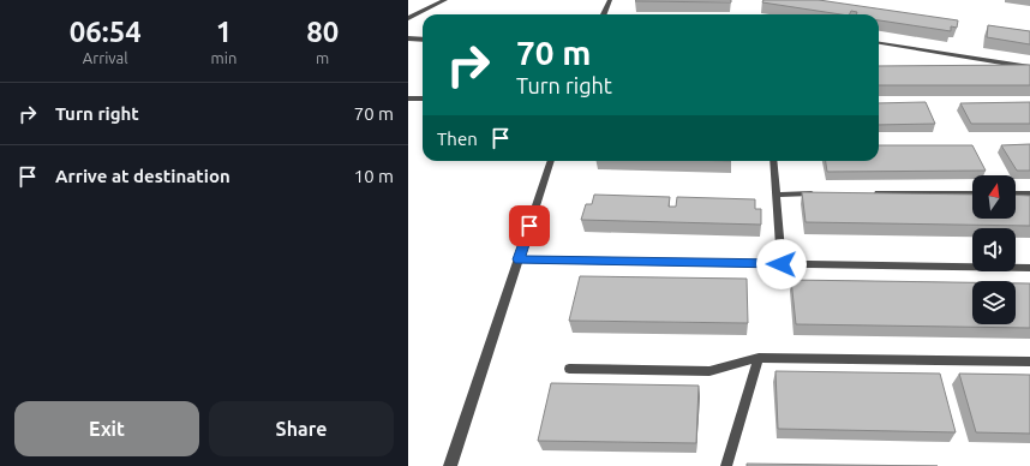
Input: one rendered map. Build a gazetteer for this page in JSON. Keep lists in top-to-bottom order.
{
  "north": "top",
  "page": {
    "eta": [
      "06:54",
      "Arrival",
      "1",
      "min",
      "80",
      "m"
    ],
    "turn": ["70 m", "Turn right"],
    "list": [
      {
        "name": "Turn right",
        "value": "70 m"
      },
      {
        "name": "Arrive at destination",
        "value": "10 m"
      }
    ],
    "then": "Then",
    "buttons": ["Exit", "Share"]
  }
}
